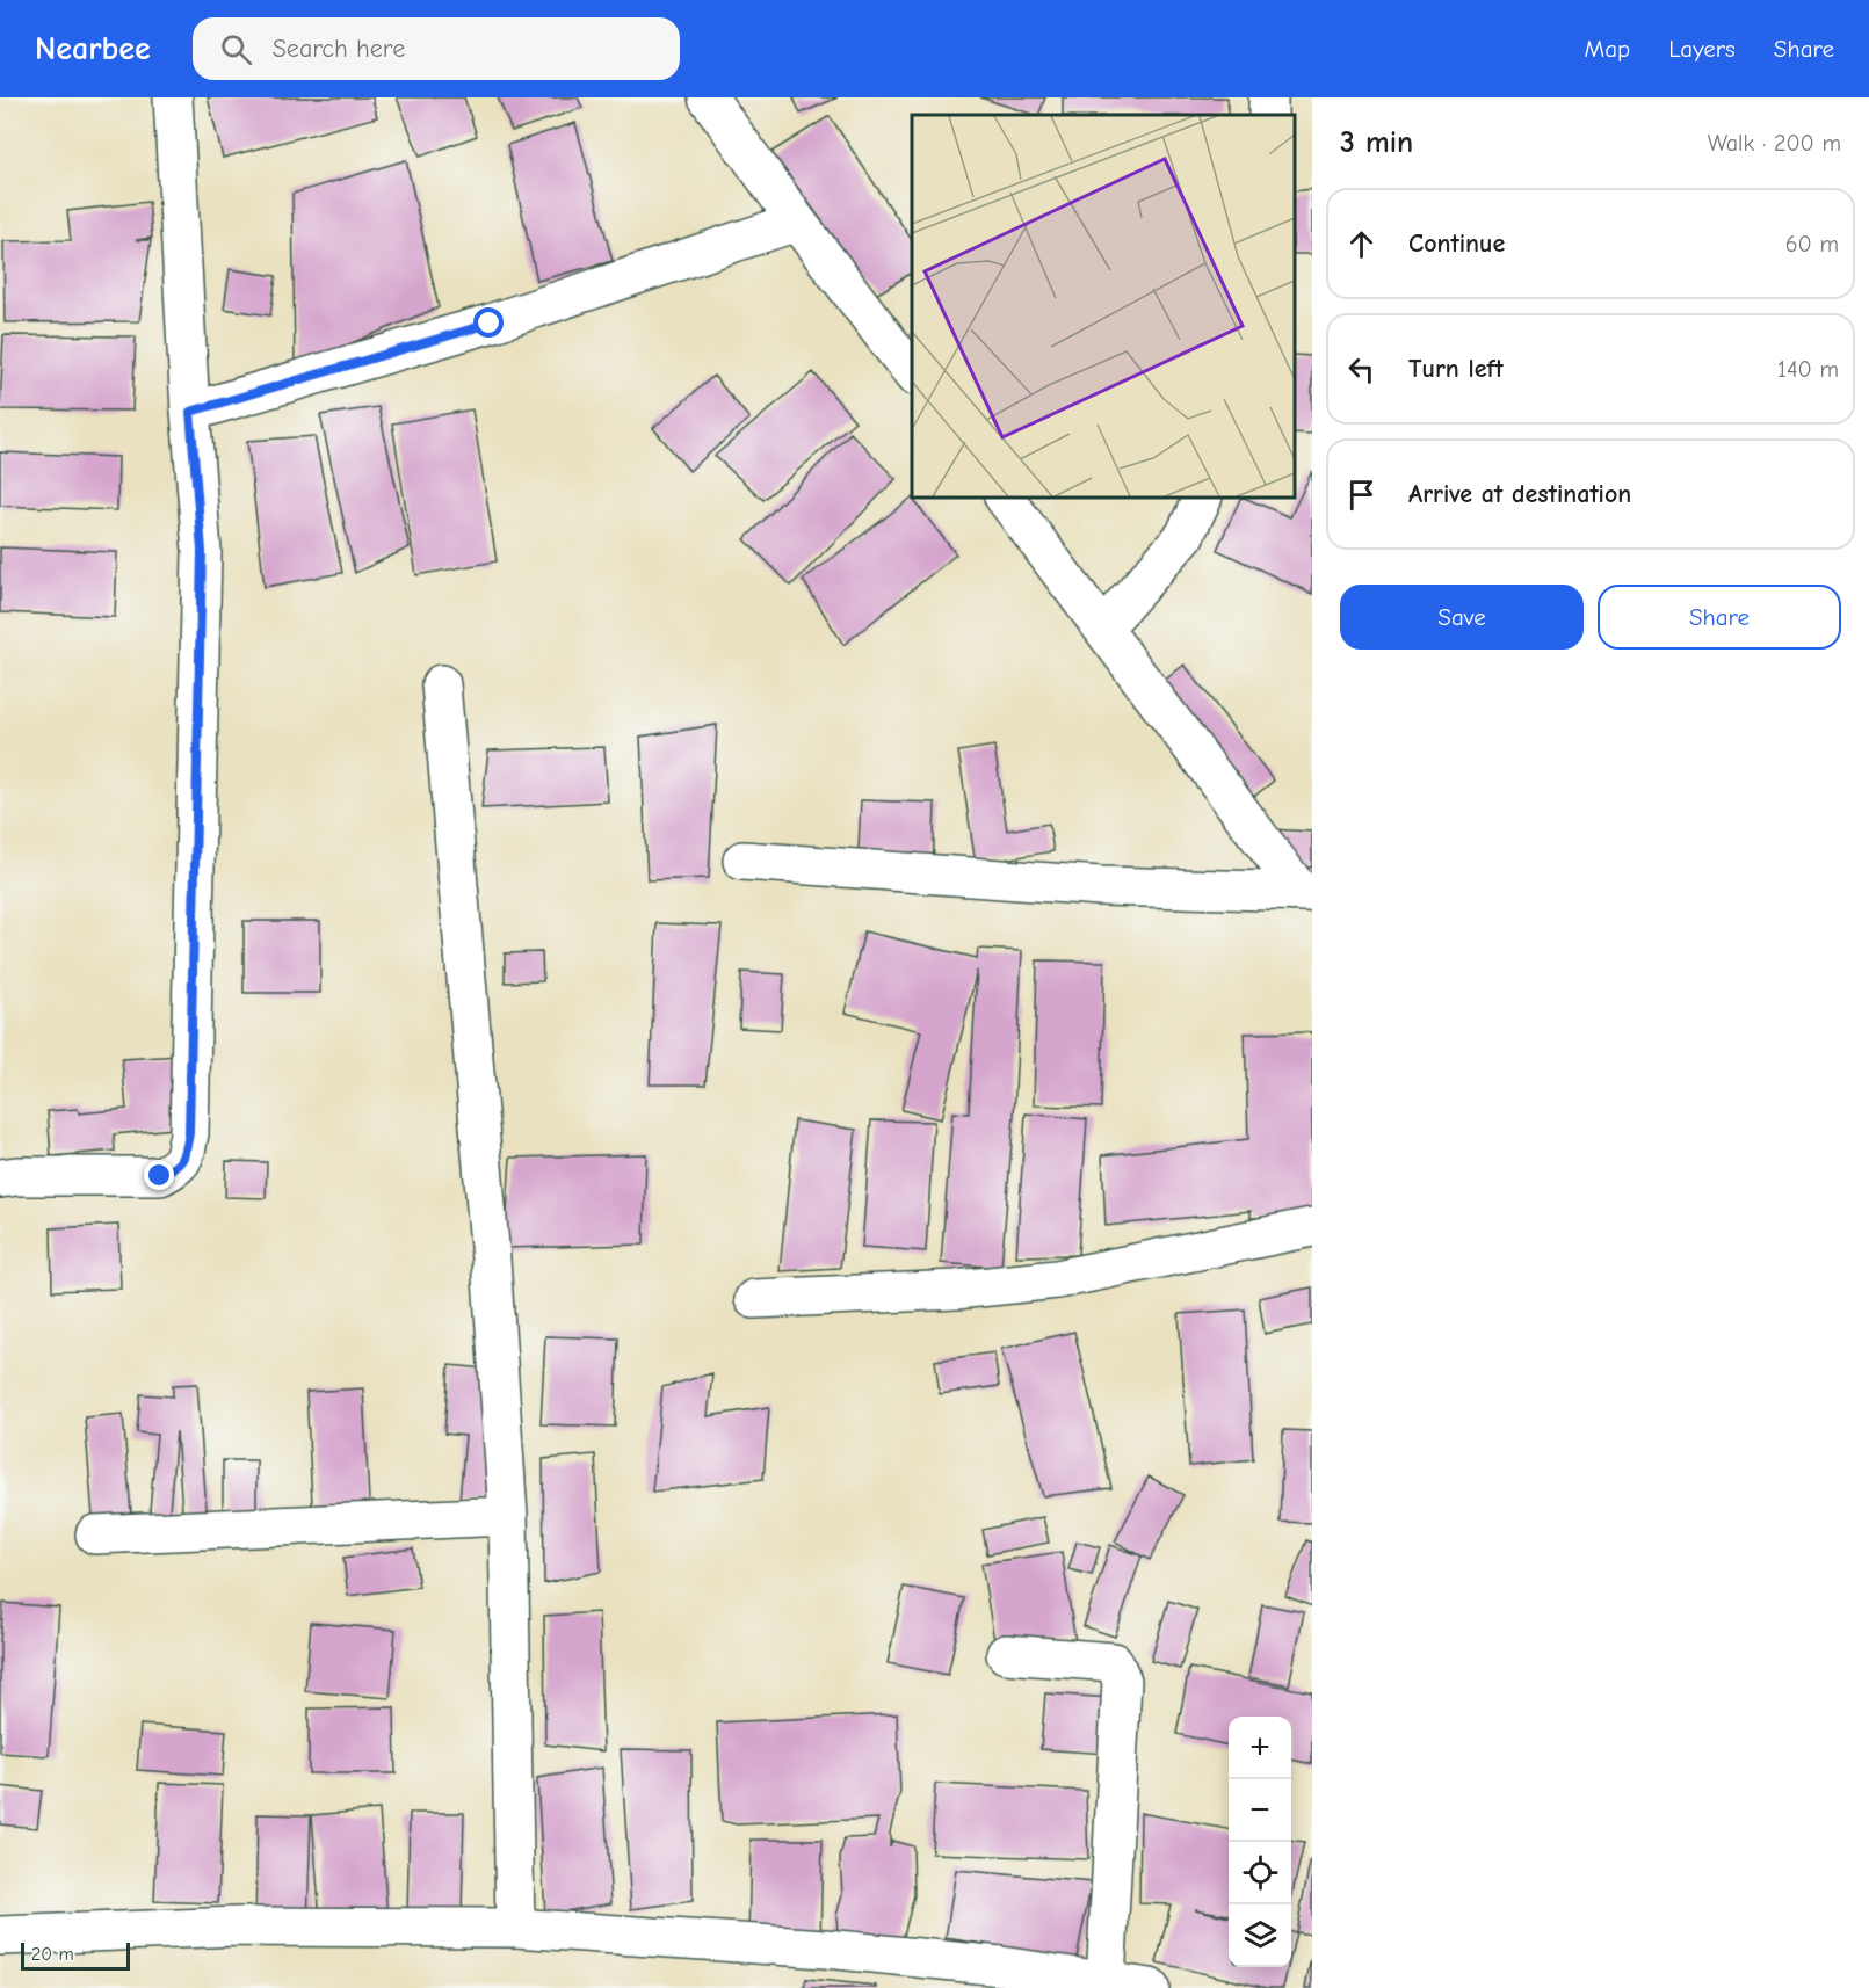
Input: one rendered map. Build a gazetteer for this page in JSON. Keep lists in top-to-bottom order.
{
  "scale_bar": "20 m",
  "page": {
    "header": "Nearbee",
    "search": "Search here",
    "nav": ["Map", "Layers", "Share"],
    "heading": ["3 min", "Walk · 200 m"],
    "list": [
      ["Continue", "60 m"],
      ["Turn left", "140 m"],
      "Arrive at destination"
    ],
    "buttons": ["Save", "Share"],
    "map_buttons": ["+", "−"],
    "scale": "20 m"
  }
}
